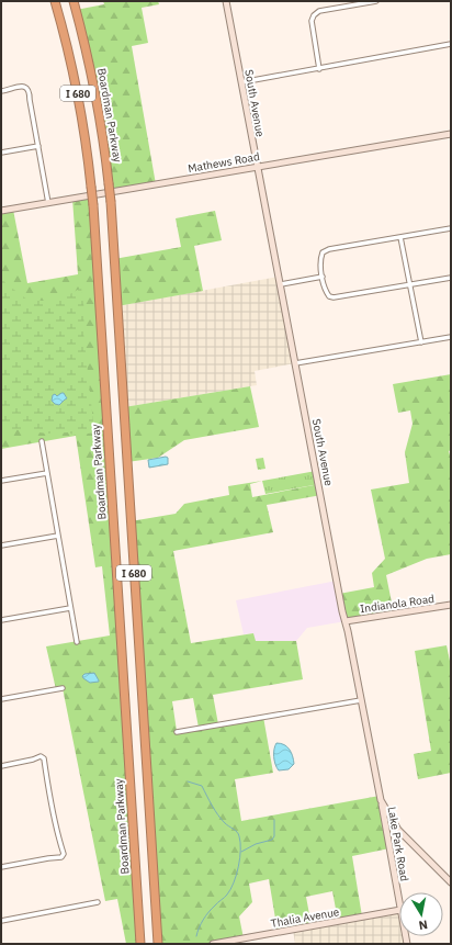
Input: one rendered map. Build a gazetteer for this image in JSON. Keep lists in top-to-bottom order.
{
  "streets": {
    "highway": ["I 680", "Boardman Parkway"],
    "main road": [
      "South Avenue",
      "Mathews Road",
      "Indianola Road",
      "Lake Park Road",
      "Thalia Avenue"
    ]
  },
  "crossings": [
    ["South Avenue", "Mathews Road"],
    ["South Avenue", "Indianola Road"],
    ["South Avenue", "Lake Park Road"]
  ],
  "north": "bottom"
}
